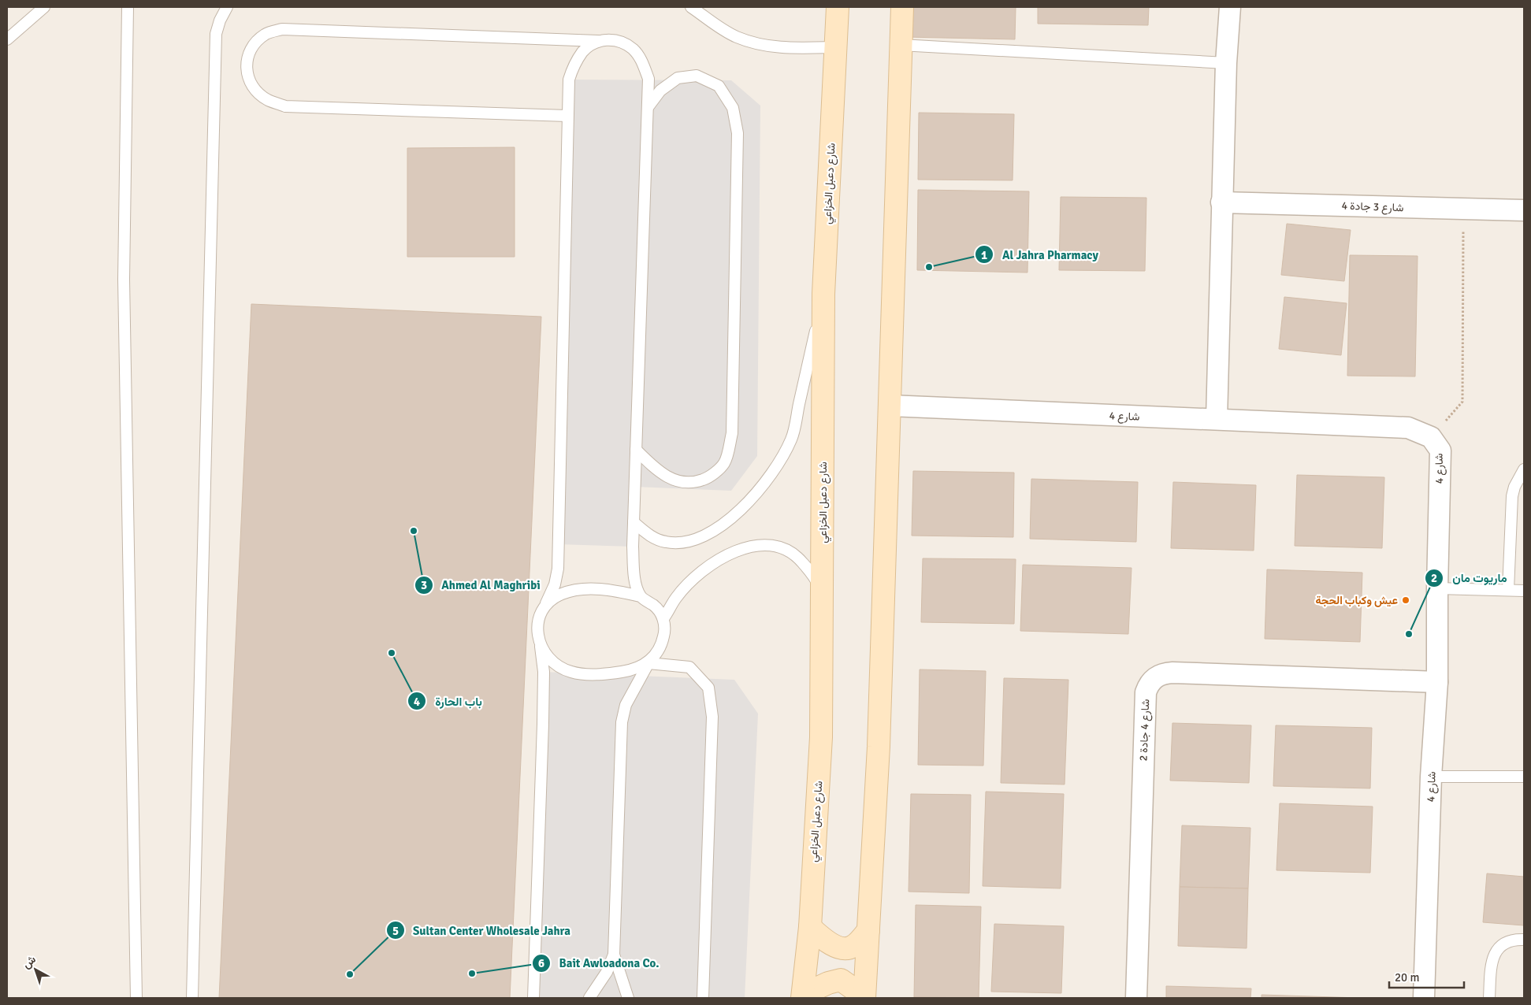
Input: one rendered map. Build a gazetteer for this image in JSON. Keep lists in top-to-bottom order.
{
  "streets": {
    "main road": ["شارع دعبل الخزاعي"],
    "street": ["شارع 3 جادة 4", "شارع 4", "شارع 4 جادة 2"]
  },
  "crossings": [
    ["شارع 4", "شارع 4 جادة 2"]
  ],
  "places": [
    "Al Jahra Pharmacy",
    "Ahmed Al Maghribi",
    "عيش وكباب الحجة",
    "ماريوت مان",
    "باب الحارة",
    "Bait Awloadona Co.",
    "Sultan Center Wholesale Jahra"
  ],
  "scale_bar": "20 m",
  "north": "top left"
}
